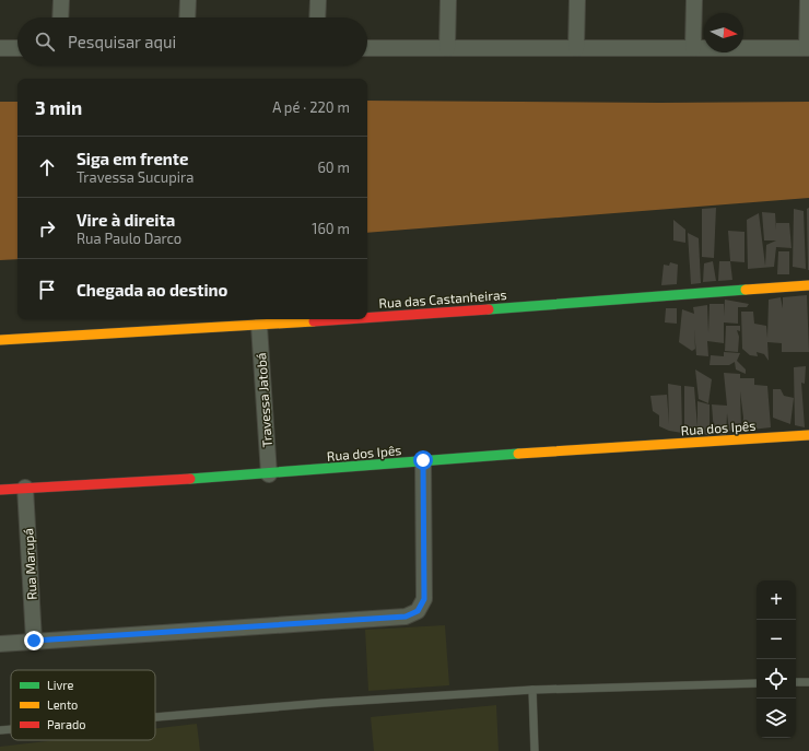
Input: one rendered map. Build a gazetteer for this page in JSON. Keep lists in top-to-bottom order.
{
  "streets": {
    "street": [
      "Rua das Castanheiras",
      "Travessa Jatobá",
      "Rua dos Ipês",
      "Rua Marupá"
    ]
  },
  "crossings": [
    ["Rua das Castanheiras", "Travessa Jatobá"],
    ["Travessa Jatobá", "Rua dos Ipês"],
    ["Rua dos Ipês", "Rua Marupá"]
  ],
  "legend": ["Livre", "Lento", "Parado"],
  "north": "right",
  "page": {
    "search": "Pesquisar aqui",
    "heading": ["3 min", "A pé · 220 m"],
    "list": [
      ["Siga em frente", "Travessa Sucupira", "60 m"],
      ["Vire à direita", "Rua Paulo Darco", "160 m"],
      "Chegada ao destino"
    ],
    "map_buttons": ["+", "−"]
  }
}
